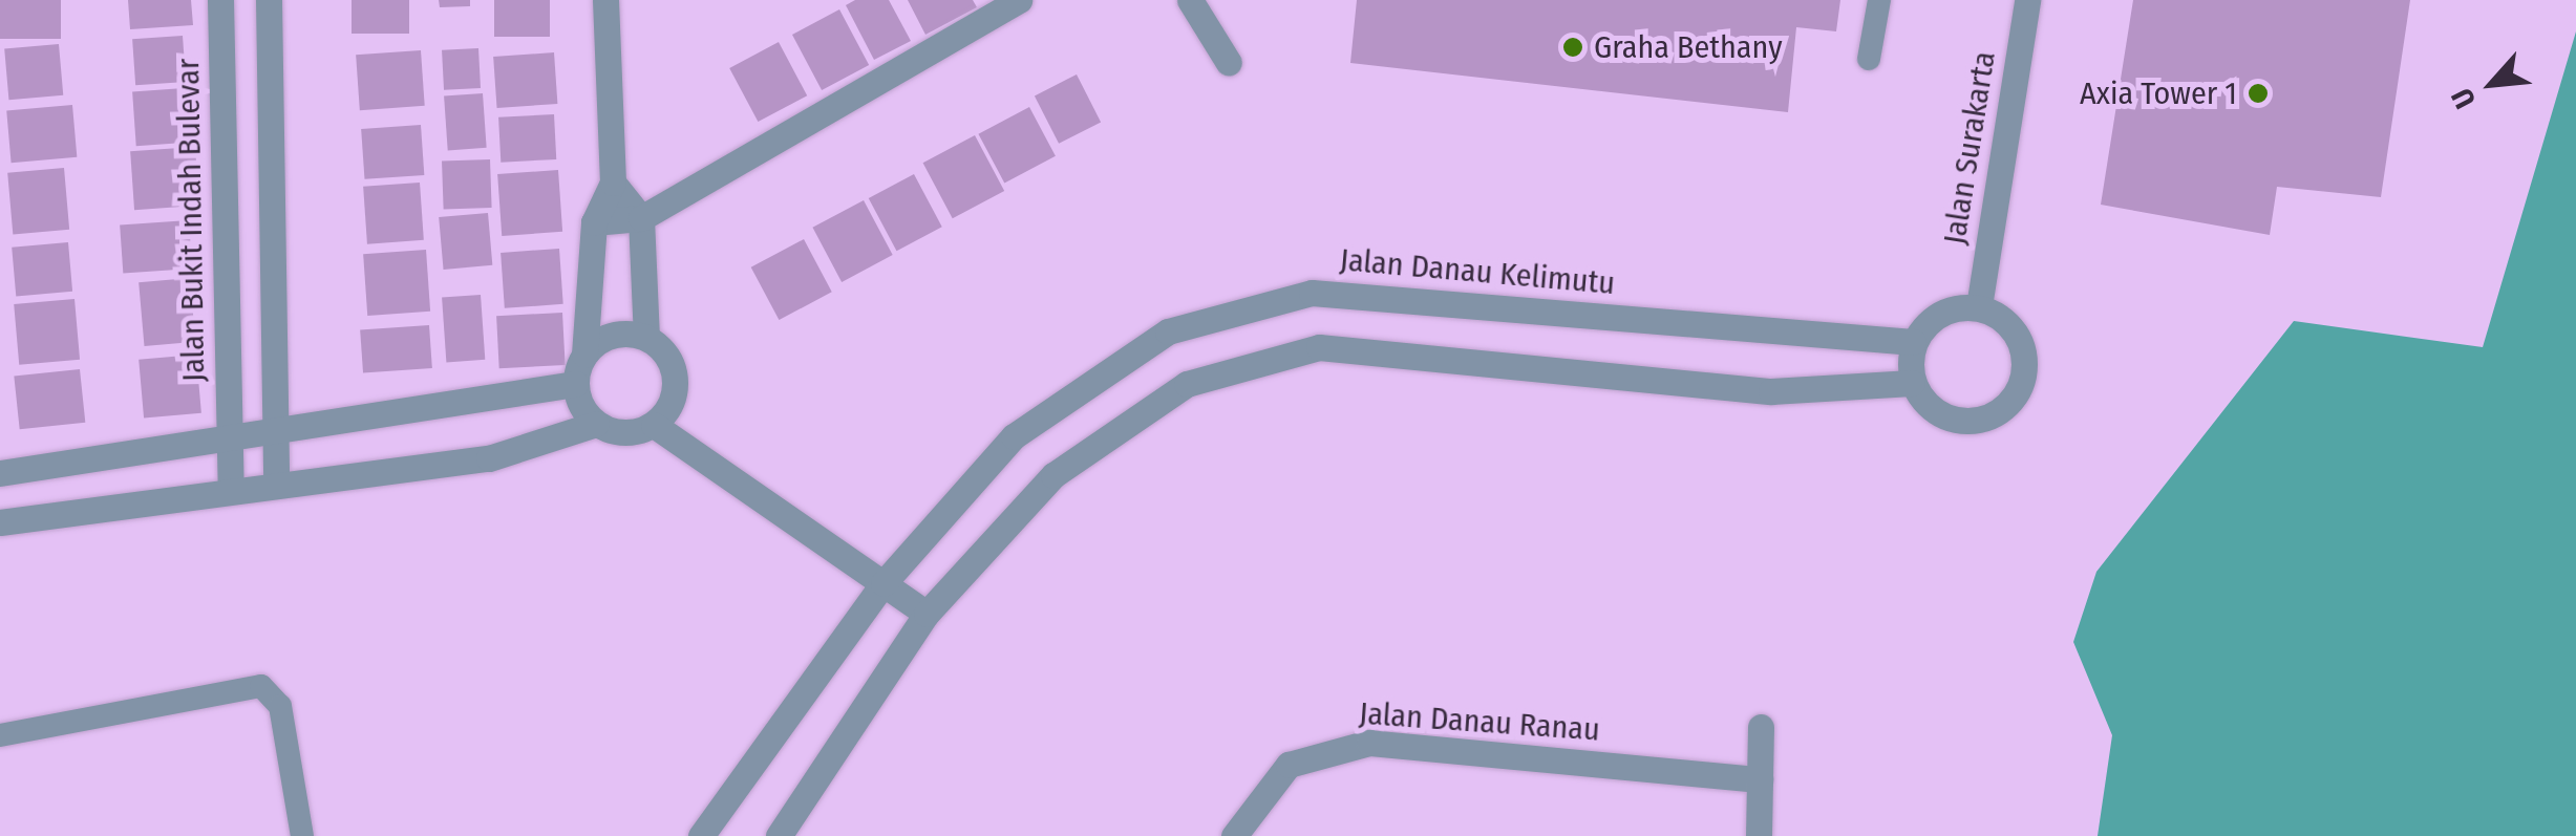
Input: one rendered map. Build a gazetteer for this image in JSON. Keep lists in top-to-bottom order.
{
  "streets": {
    "street": [
      "Jalan Surakarta",
      "Jalan Bukit Indah Bulevar",
      "Jalan Danau Kelimutu",
      "Jalan Danau Ranau"
    ]
  },
  "crossings": [
    ["Jalan Surakarta", "Jalan Danau Kelimutu"]
  ],
  "places": ["Graha Bethany", "Axia Tower 1"],
  "north": "bottom left"
}
